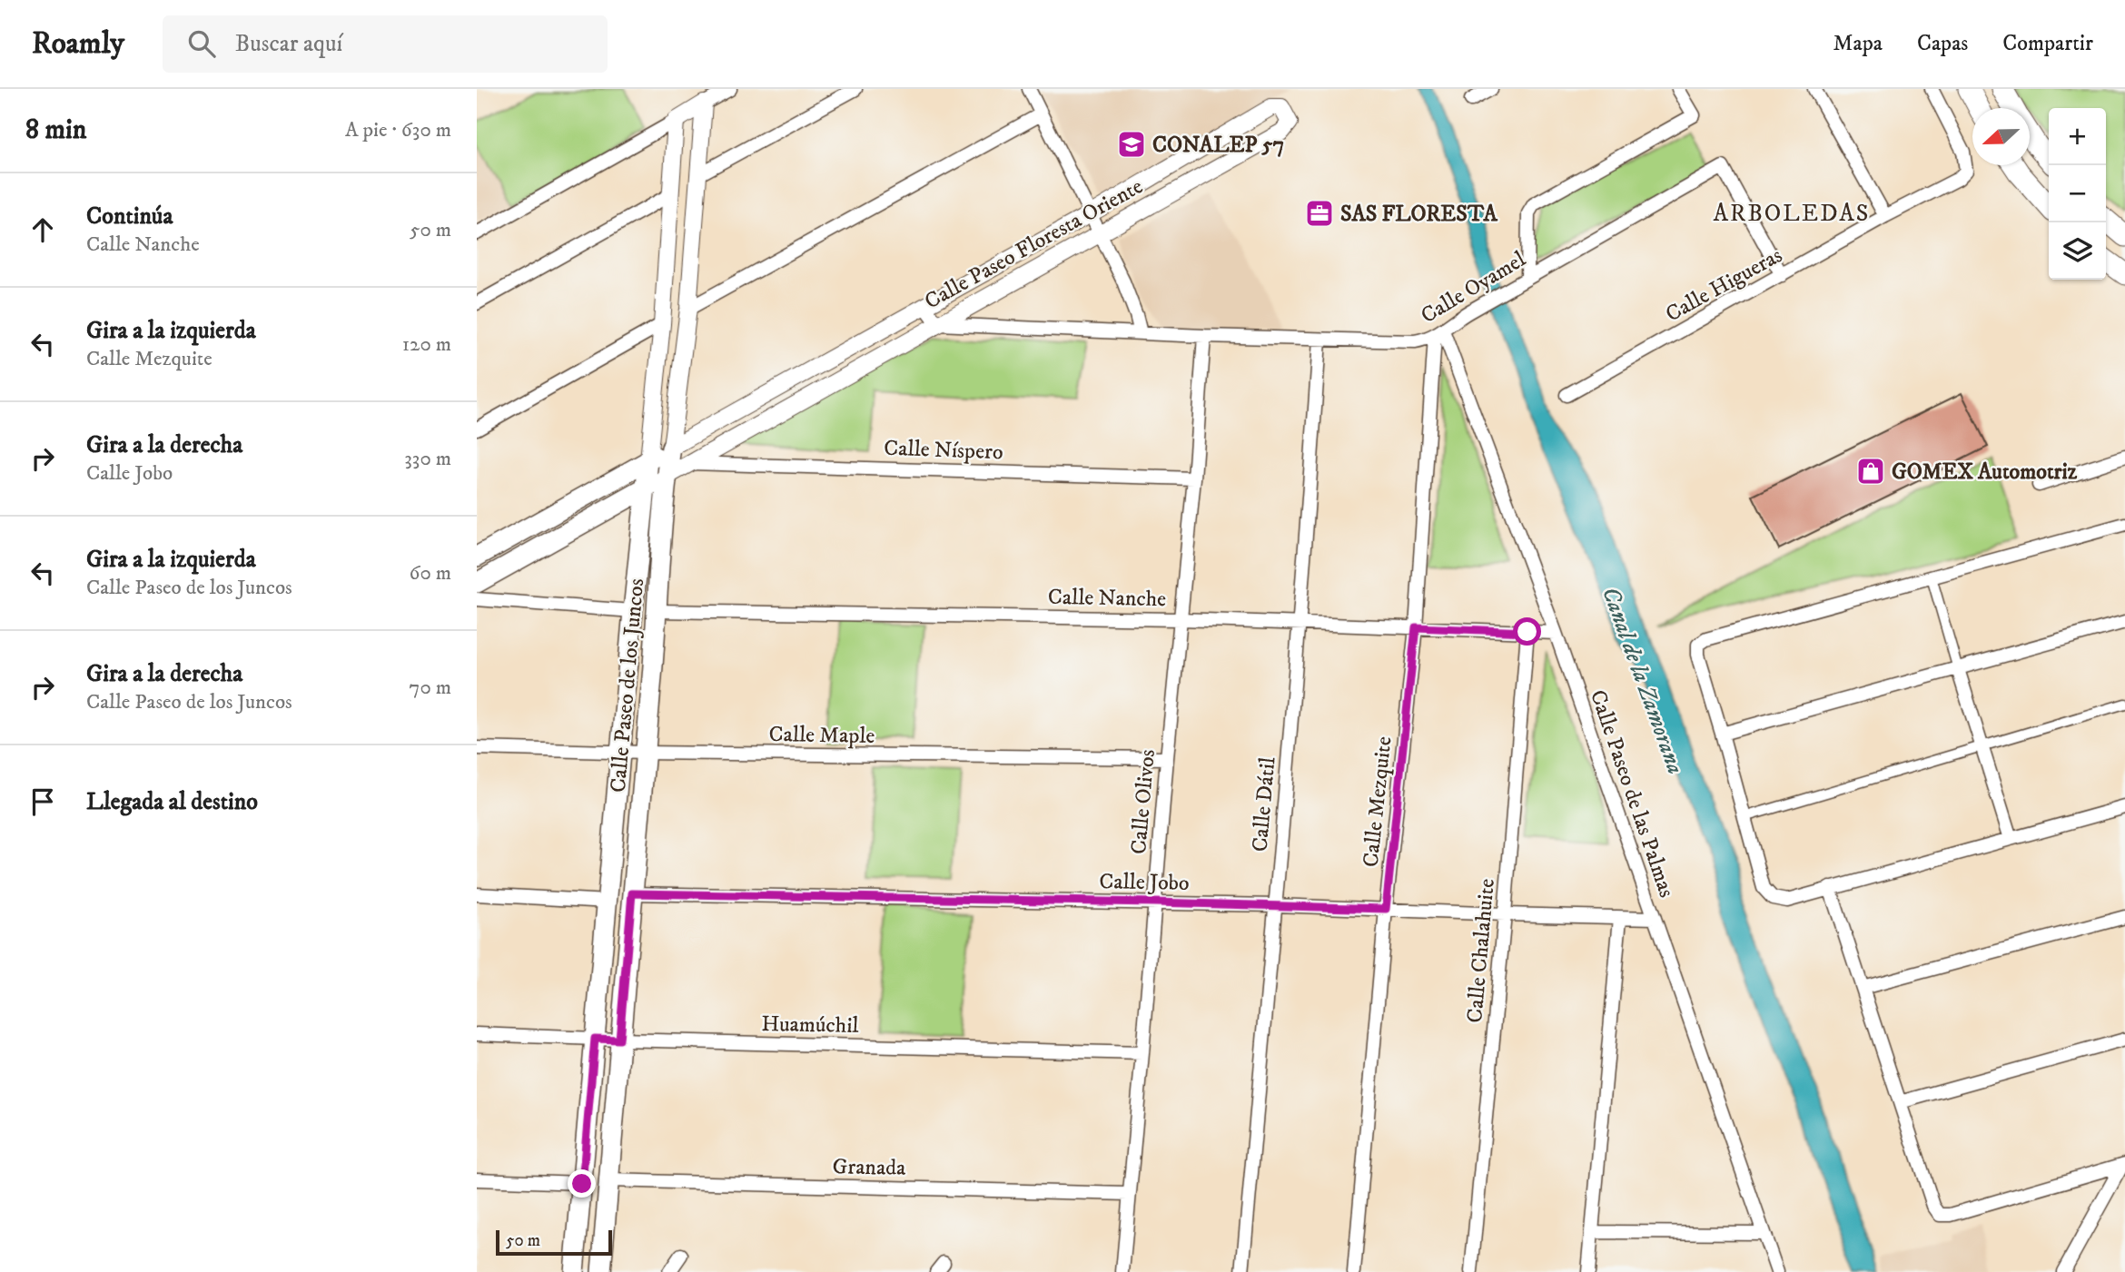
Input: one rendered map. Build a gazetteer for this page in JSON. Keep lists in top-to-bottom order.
{
  "streets": {
    "main road": ["Calle Paseo Floresta Oriente", "Calle Paseo de los Juncos"],
    "street": [
      "Calle Higueras",
      "Calle Oyamel",
      "Calle Níspero",
      "Calle Nanche",
      "Calle Maple",
      "Calle Paseo de las Palmas",
      "Calle Olivos",
      "Calle Mezquite",
      "Calle Dátil",
      "Calle Jobo",
      "Calle Chalahuite",
      "Huamúchil",
      "Granada"
    ]
  },
  "crossings": [
    ["Calle Paseo Floresta Oriente", "Calle Oyamel"],
    ["Calle Paseo Floresta Oriente", "Calle Níspero"],
    ["Calle Paseo Floresta Oriente", "Calle Paseo de los Juncos"],
    ["Calle Higueras", "Calle Oyamel"],
    ["Calle Oyamel", "Calle Paseo de las Palmas"],
    ["Calle Oyamel", "Calle Olivos"],
    ["Calle Oyamel", "Calle Mezquite"],
    ["Calle Oyamel", "Calle Dátil"],
    ["Calle Níspero", "Calle Olivos"],
    ["Calle Nanche", "Calle Paseo de los Juncos"],
    ["Calle Nanche", "Calle Paseo de las Palmas"],
    ["Calle Nanche", "Calle Olivos"],
    ["Calle Nanche", "Calle Mezquite"],
    ["Calle Nanche", "Calle Dátil"],
    ["Calle Nanche", "Calle Chalahuite"],
    ["Calle Paseo de los Juncos", "Calle Maple"],
    ["Calle Paseo de los Juncos", "Calle Jobo"],
    ["Calle Paseo de los Juncos", "Huamúchil"],
    ["Calle Paseo de los Juncos", "Granada"],
    ["Calle Maple", "Calle Olivos"],
    ["Calle Paseo de las Palmas", "Calle Mezquite"],
    ["Calle Paseo de las Palmas", "Calle Jobo"],
    ["Calle Olivos", "Calle Jobo"],
    ["Calle Olivos", "Huamúchil"],
    ["Calle Olivos", "Granada"],
    ["Calle Mezquite", "Calle Jobo"],
    ["Calle Dátil", "Calle Jobo"],
    ["Calle Jobo", "Calle Chalahuite"]
  ],
  "districts": ["ARBOLEDAS"],
  "water": ["Canal de la Zamorana"],
  "places": {
    "school or university": ["CONALEP 57"],
    "office": ["SAS FLORESTA"],
    "shop": ["GOMEX Automotriz"]
  },
  "scale_bar": "50 m",
  "north": "left",
  "page": {
    "header": "Roamly",
    "search": "Buscar aquí",
    "nav": ["Mapa", "Capas", "Compartir"],
    "heading": ["8 min", "A pie · 630 m"],
    "map_buttons": ["+", "−"],
    "list": [
      ["Continúa", "Calle Nanche", "50 m"],
      ["Gira a la izquierda", "Calle Mezquite", "120 m"],
      ["Gira a la derecha", "Calle Jobo", "330 m"],
      ["Gira a la izquierda", "Calle Paseo de los Juncos", "60 m"],
      ["Gira a la derecha", "Calle Paseo de los Juncos", "70 m"],
      "Llegada al destino"
    ],
    "scale": "50 m"
  }
}
